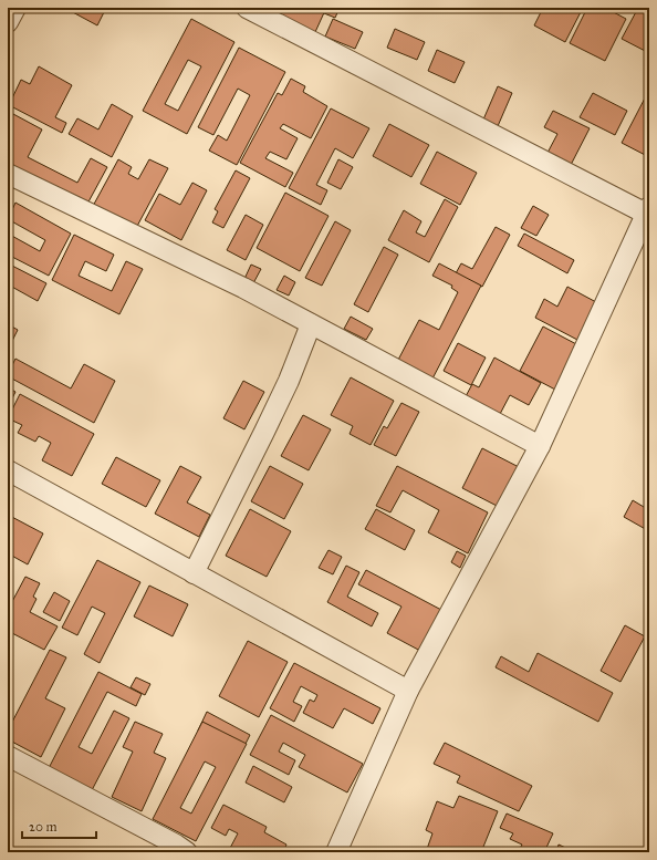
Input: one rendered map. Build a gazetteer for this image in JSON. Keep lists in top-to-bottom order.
{
  "scale_bar": "20 m"
}
